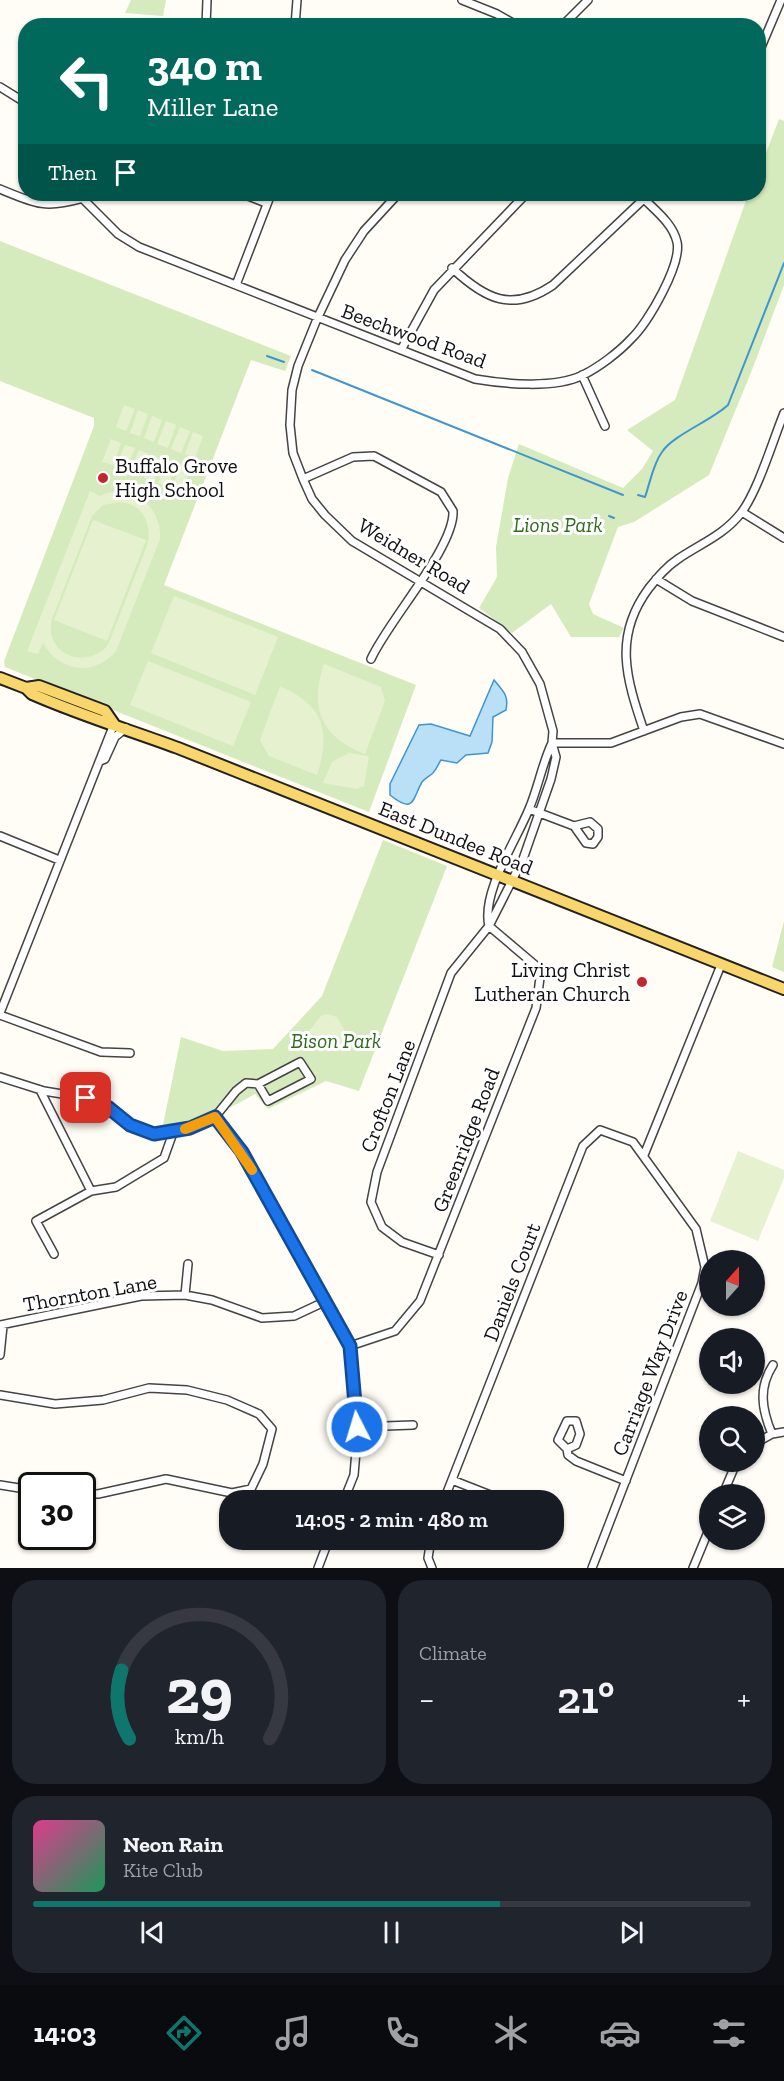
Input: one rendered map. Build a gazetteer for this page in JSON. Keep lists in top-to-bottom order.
{
  "streets": {
    "main road": ["East Dundee Road"],
    "street": [
      "Beechwood Road",
      "Weidner Road",
      "Crofton Lane",
      "Greenridge Road",
      "Daniels Court",
      "Thornton Lane",
      "Carriage Way Drive"
    ]
  },
  "crossings": [
    ["Beechwood Road", "Weidner Road"],
    ["Weidner Road", "East Dundee Road"],
    ["Weidner Road", "Crofton Lane"],
    ["East Dundee Road", "Crofton Lane"],
    ["Crofton Lane", "Greenridge Road"],
    ["Daniels Court", "Carriage Way Drive"]
  ],
  "parks": ["Lions Park", "Bison Park"],
  "places": ["Buffalo Grove High School", "Living Christ Lutheran Church"],
  "north": "top",
  "page": {
    "turn": ["340 m", "Miller Lane"],
    "then": "Then",
    "limit": "30",
    "trip": "14:05 · 2 min · 480 m",
    "tile": "Climate",
    "heat": ["−", "21°", "+"],
    "song": ["Neon Rain", "Kite Club"],
    "tabs": "14:03",
    "gauge": ["29", "km/h"]
  }
}
